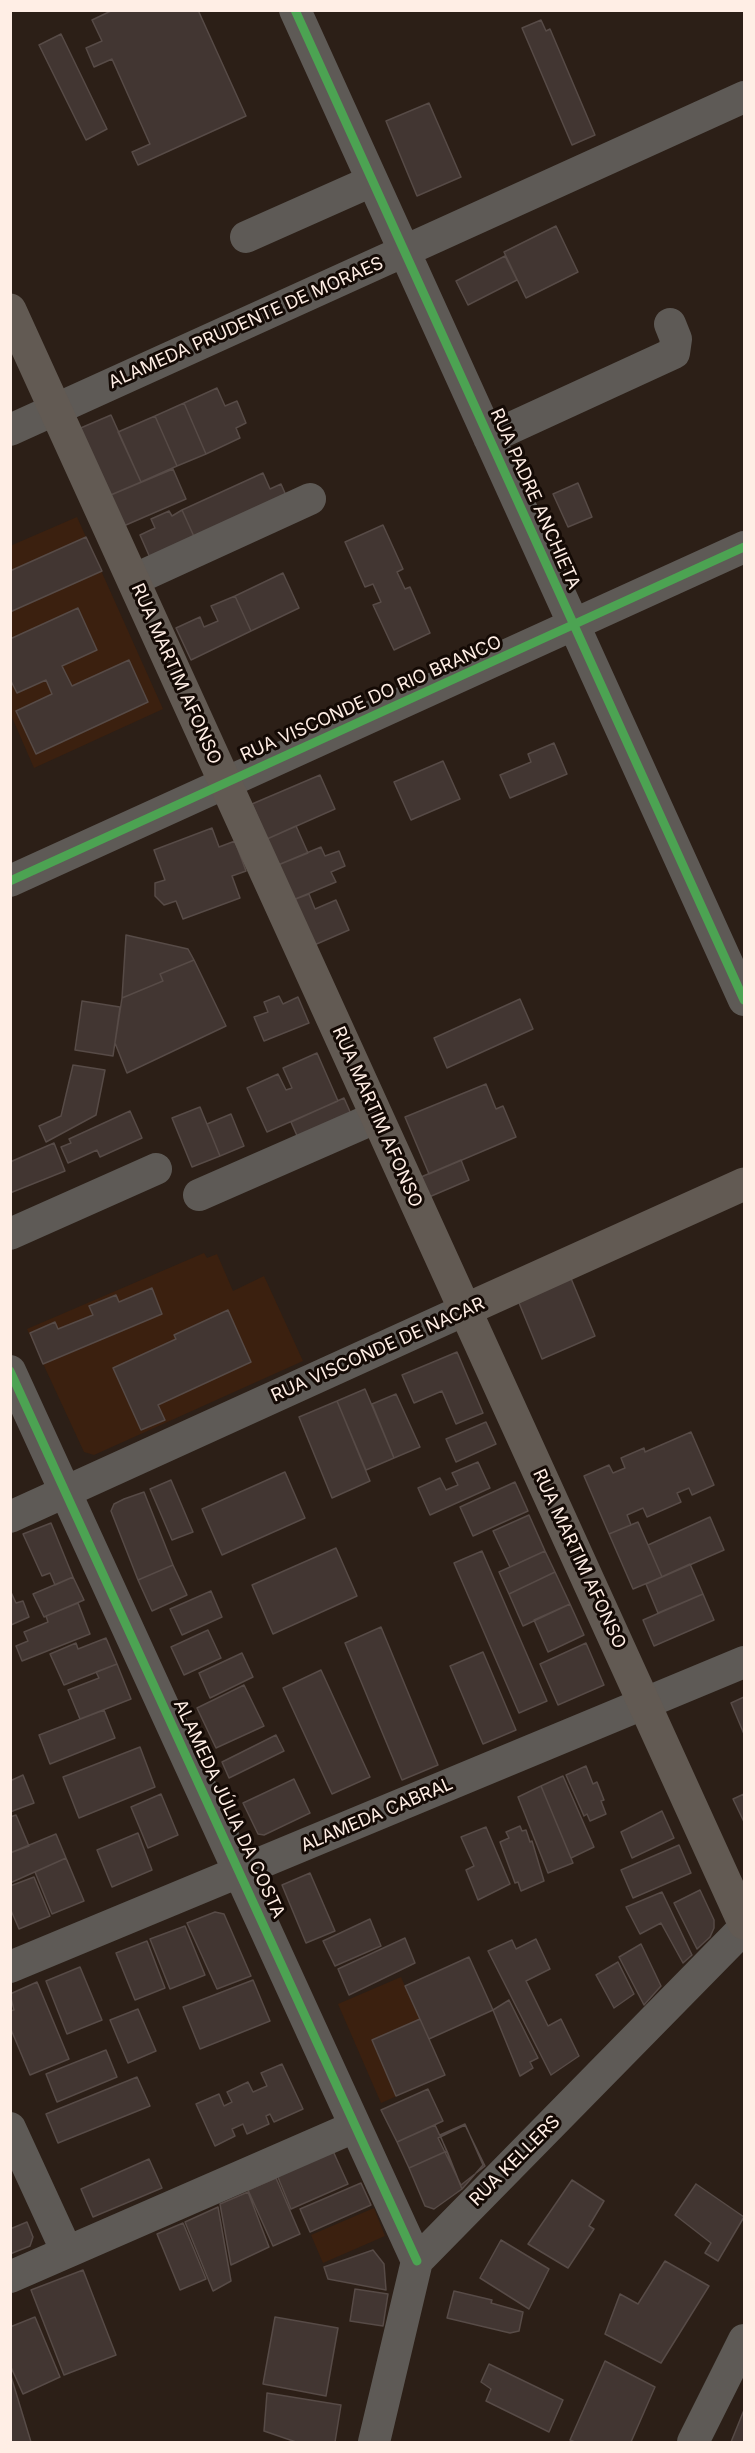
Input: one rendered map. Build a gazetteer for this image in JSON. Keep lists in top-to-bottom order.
{
  "streets": {
    "main road": ["RUA MARTIM AFONSO", "RUA VISCONDE DE NACAR"],
    "street": [
      "ALAMEDA PRUDENTE DE MORAES",
      "RUA PADRE ANCHIETA",
      "RUA VISCONDE DO RIO BRANCO",
      "ALAMEDA JÚLIA DA COSTA",
      "ALAMEDA CABRAL",
      "RUA KELLERS"
    ]
  },
  "crossings": [
    ["ALAMEDA PRUDENTE DE MORAES", "RUA PADRE ANCHIETA"],
    ["ALAMEDA PRUDENTE DE MORAES", "RUA MARTIM AFONSO"],
    ["RUA PADRE ANCHIETA", "RUA VISCONDE DO RIO BRANCO"],
    ["RUA MARTIM AFONSO", "RUA VISCONDE DO RIO BRANCO"],
    ["RUA MARTIM AFONSO", "RUA VISCONDE DE NACAR"],
    ["RUA MARTIM AFONSO", "ALAMEDA CABRAL"],
    ["RUA VISCONDE DE NACAR", "ALAMEDA JÚLIA DA COSTA"],
    ["ALAMEDA JÚLIA DA COSTA", "ALAMEDA CABRAL"],
    ["ALAMEDA JÚLIA DA COSTA", "RUA KELLERS"]
  ]
}
